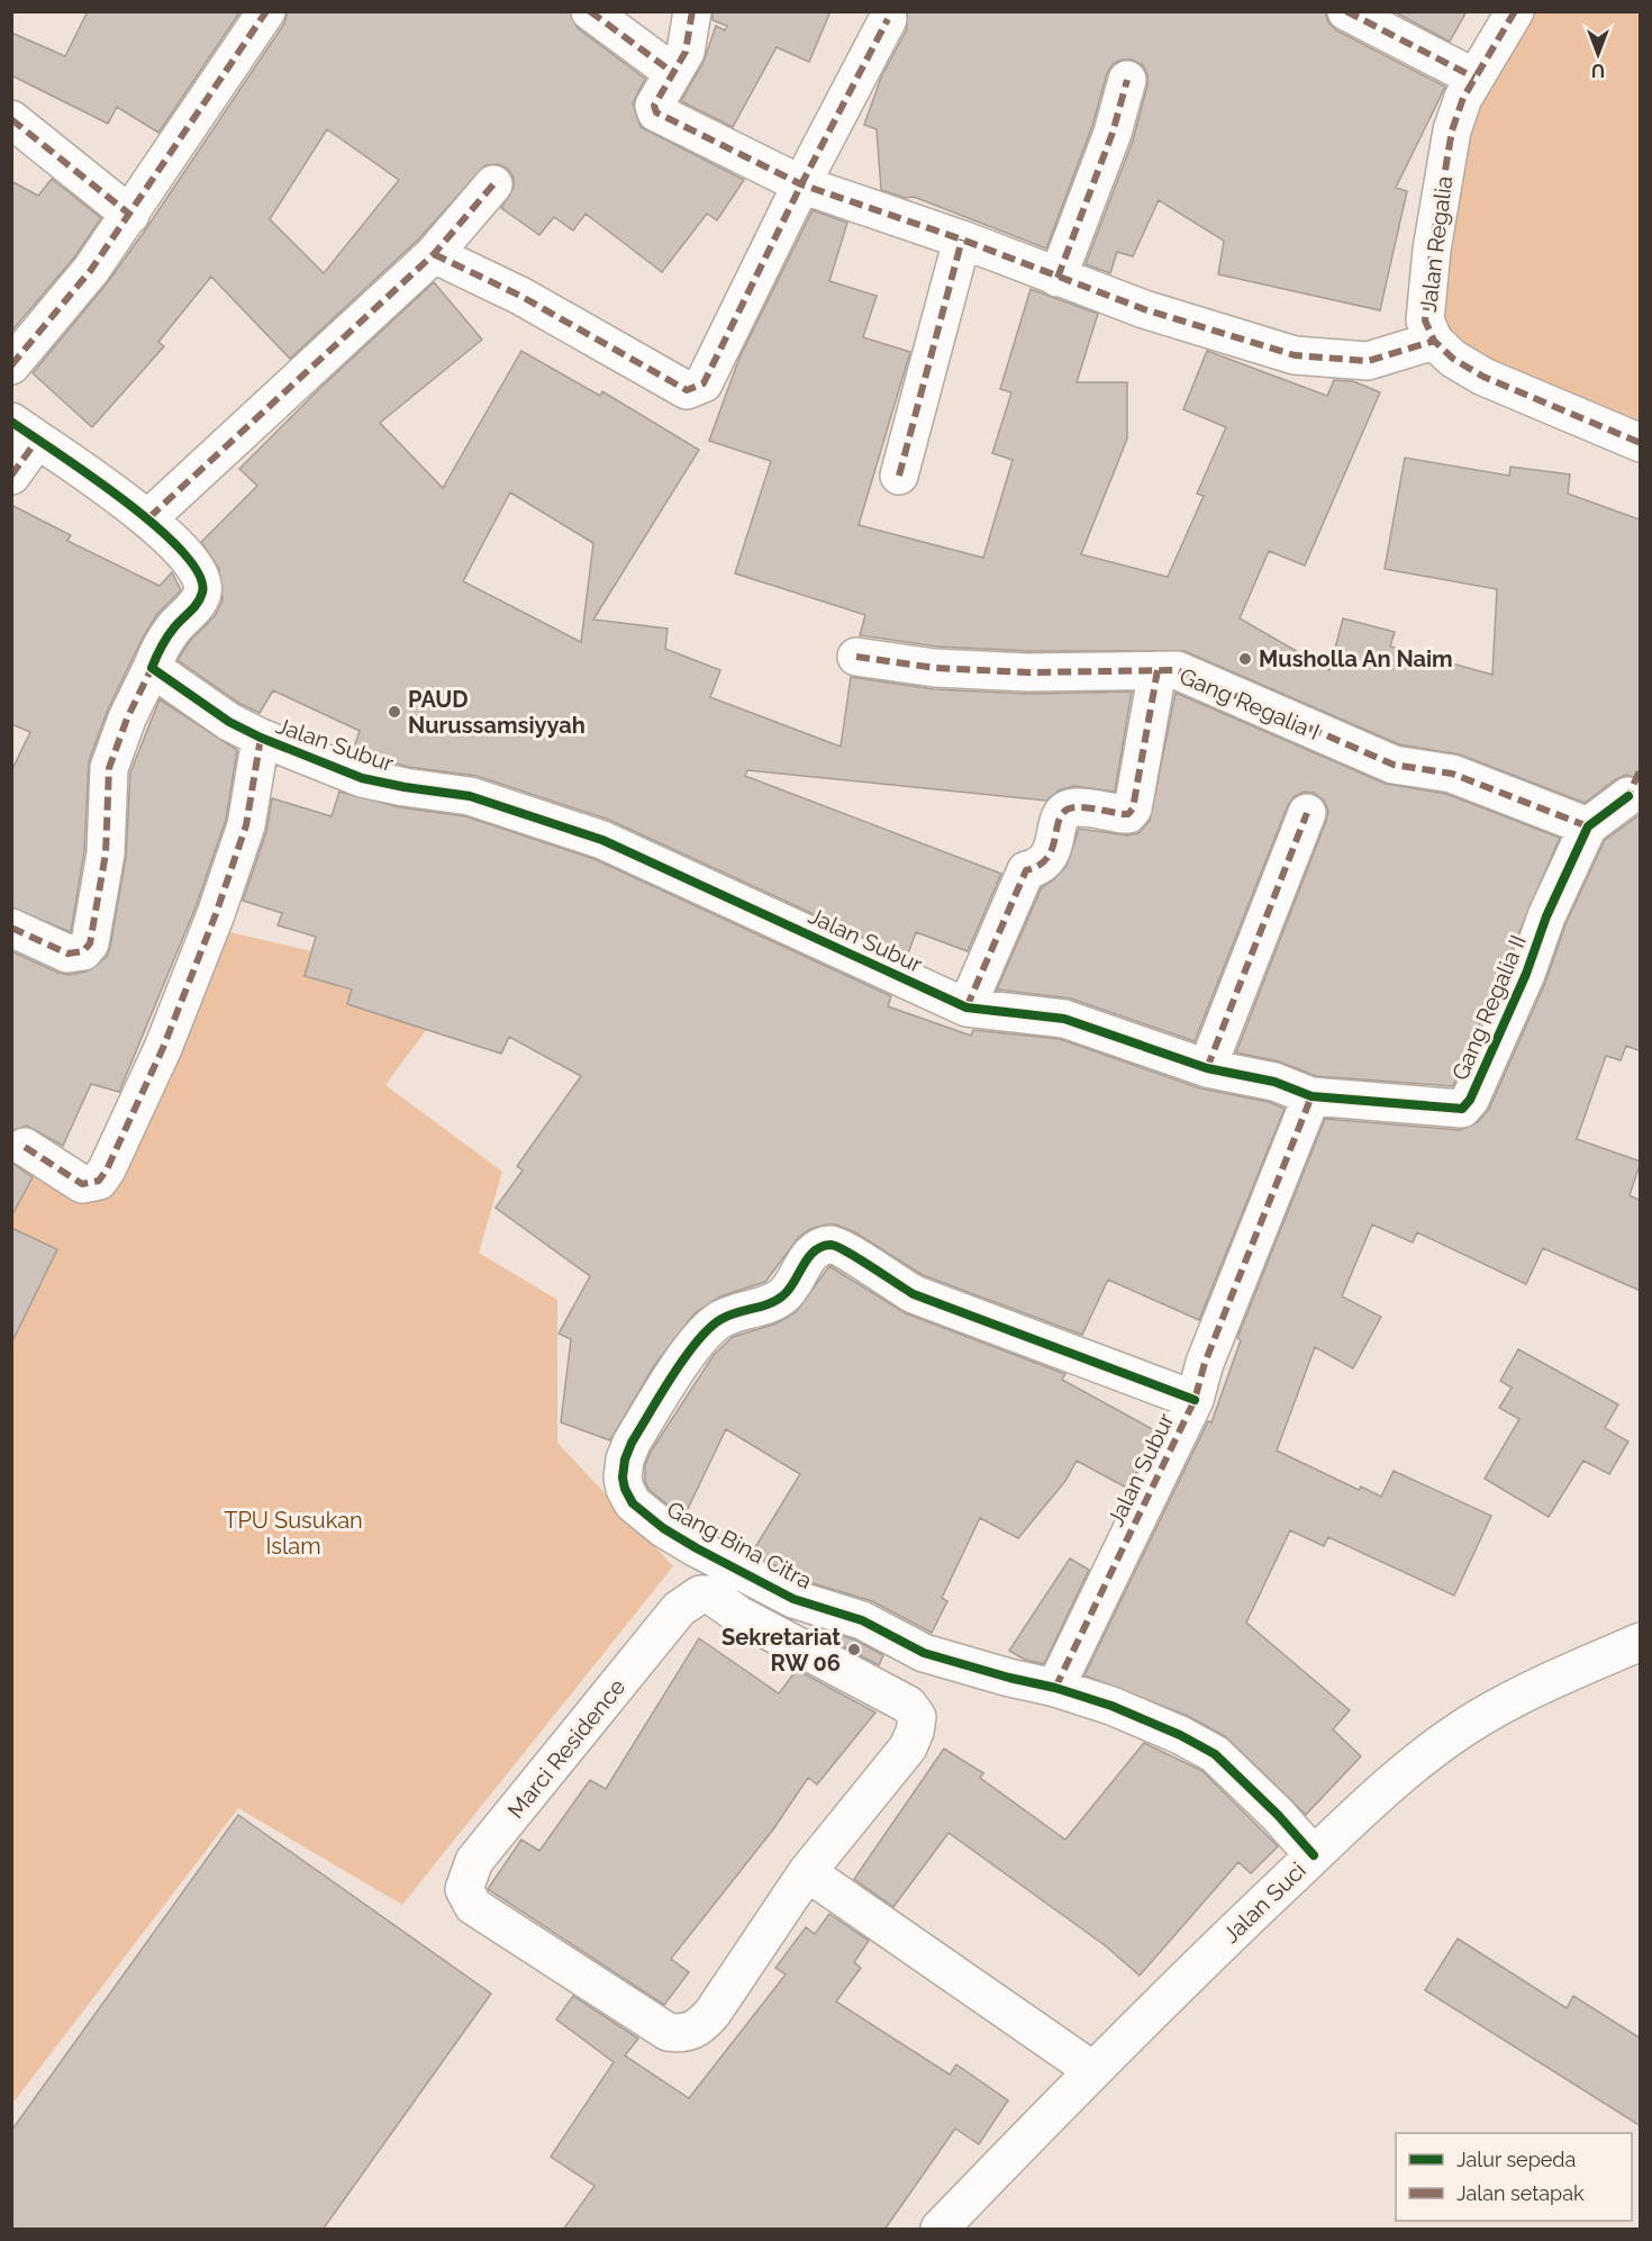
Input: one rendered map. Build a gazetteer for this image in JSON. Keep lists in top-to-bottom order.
{
  "streets": {
    "street": [
      "Jalan Regalia",
      "Gang Regalia I",
      "Jalan Subur",
      "Gang Regalia II",
      "Gang Bina Citra",
      "Marci Residence",
      "Jalan Suci"
    ]
  },
  "crossings": [
    ["Gang Regalia I", "Gang Regalia II"],
    ["Jalan Subur", "Gang Regalia II"],
    ["Jalan Subur", "Gang Bina Citra"],
    ["Gang Bina Citra", "Jalan Suci"]
  ],
  "parks": ["TPU Susukan Islam"],
  "places": ["Musholla An Naim", "PAUD Nurussamsiyyah", "Sekretariat RW 06"],
  "legend": ["Jalur sepeda", "Jalan setapak"],
  "north": "bottom"
}
